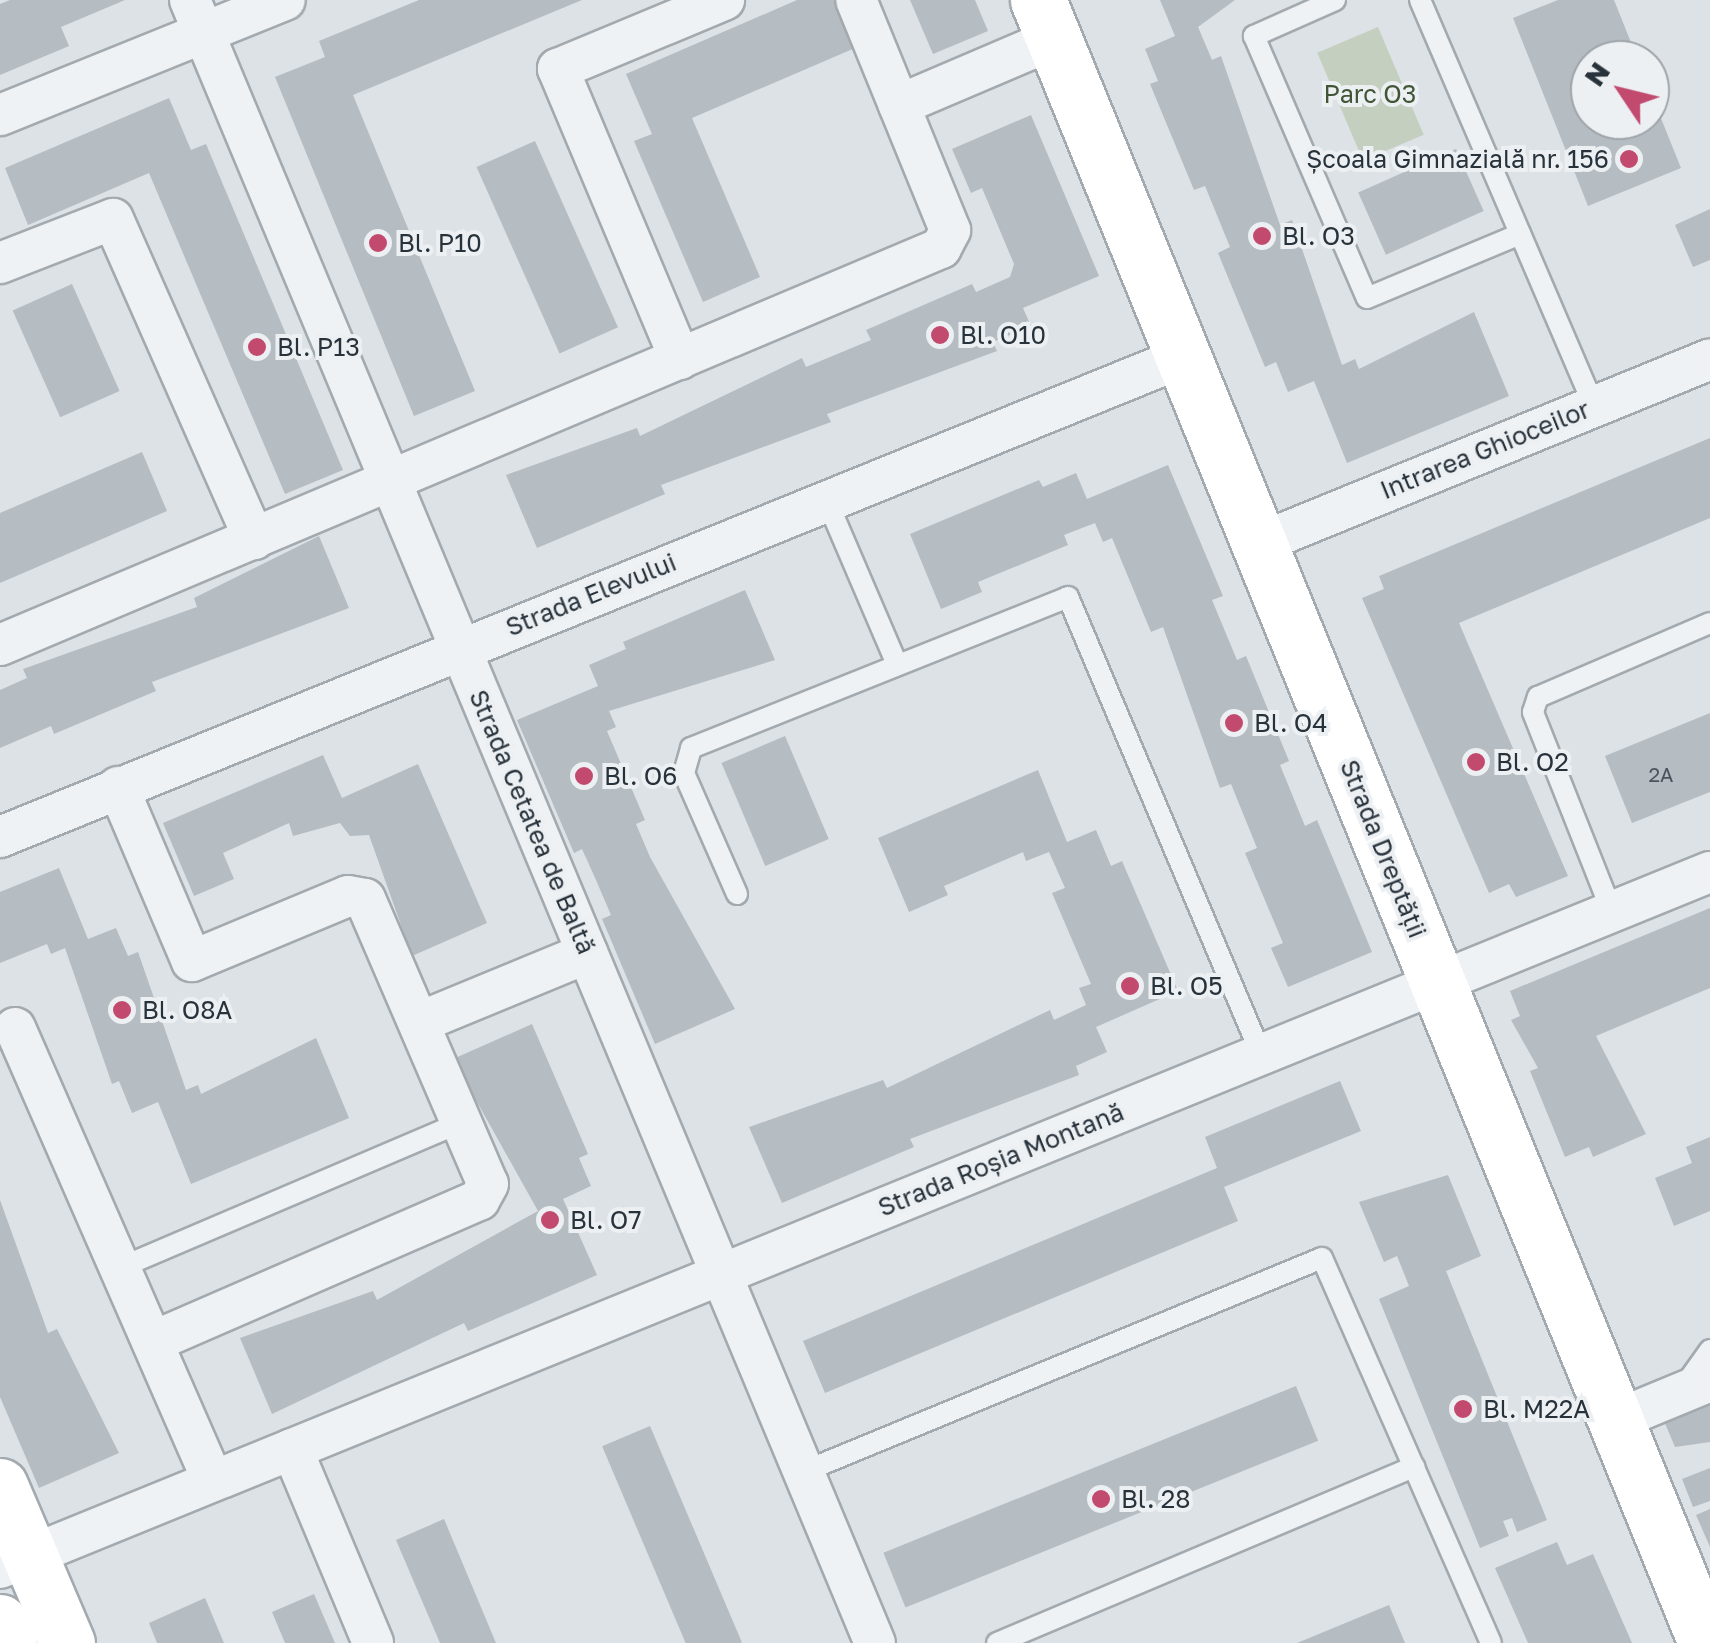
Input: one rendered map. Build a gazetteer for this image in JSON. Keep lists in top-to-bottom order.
{
  "streets": {
    "street": [
      "Intrarea Ghioceilor",
      "Strada Elevului",
      "Strada Cetatea de Baltă",
      "Strada Dreptății",
      "Strada Roșia Montană"
    ]
  },
  "crossings": [
    ["Intrarea Ghioceilor", "Strada Dreptății"],
    ["Strada Elevului", "Strada Cetatea de Baltă"],
    ["Strada Elevului", "Strada Dreptății"],
    ["Strada Cetatea de Baltă", "Strada Roșia Montană"],
    ["Strada Dreptății", "Strada Roșia Montană"]
  ],
  "parks": ["Parc O3"],
  "places": [
    "Școala Gimnazială nr. 156",
    "Bl. O3",
    "Bl. P10",
    "Bl. O10",
    "Bl. P13",
    "Bl. O4",
    "Bl. O2",
    "Bl. O6",
    "Bl. O5",
    "Bl. O8A",
    "Bl. O7",
    "Bl. M22A",
    "Bl. 28"
  ],
  "house_numbers": ["2A"],
  "north": "top left"
}
